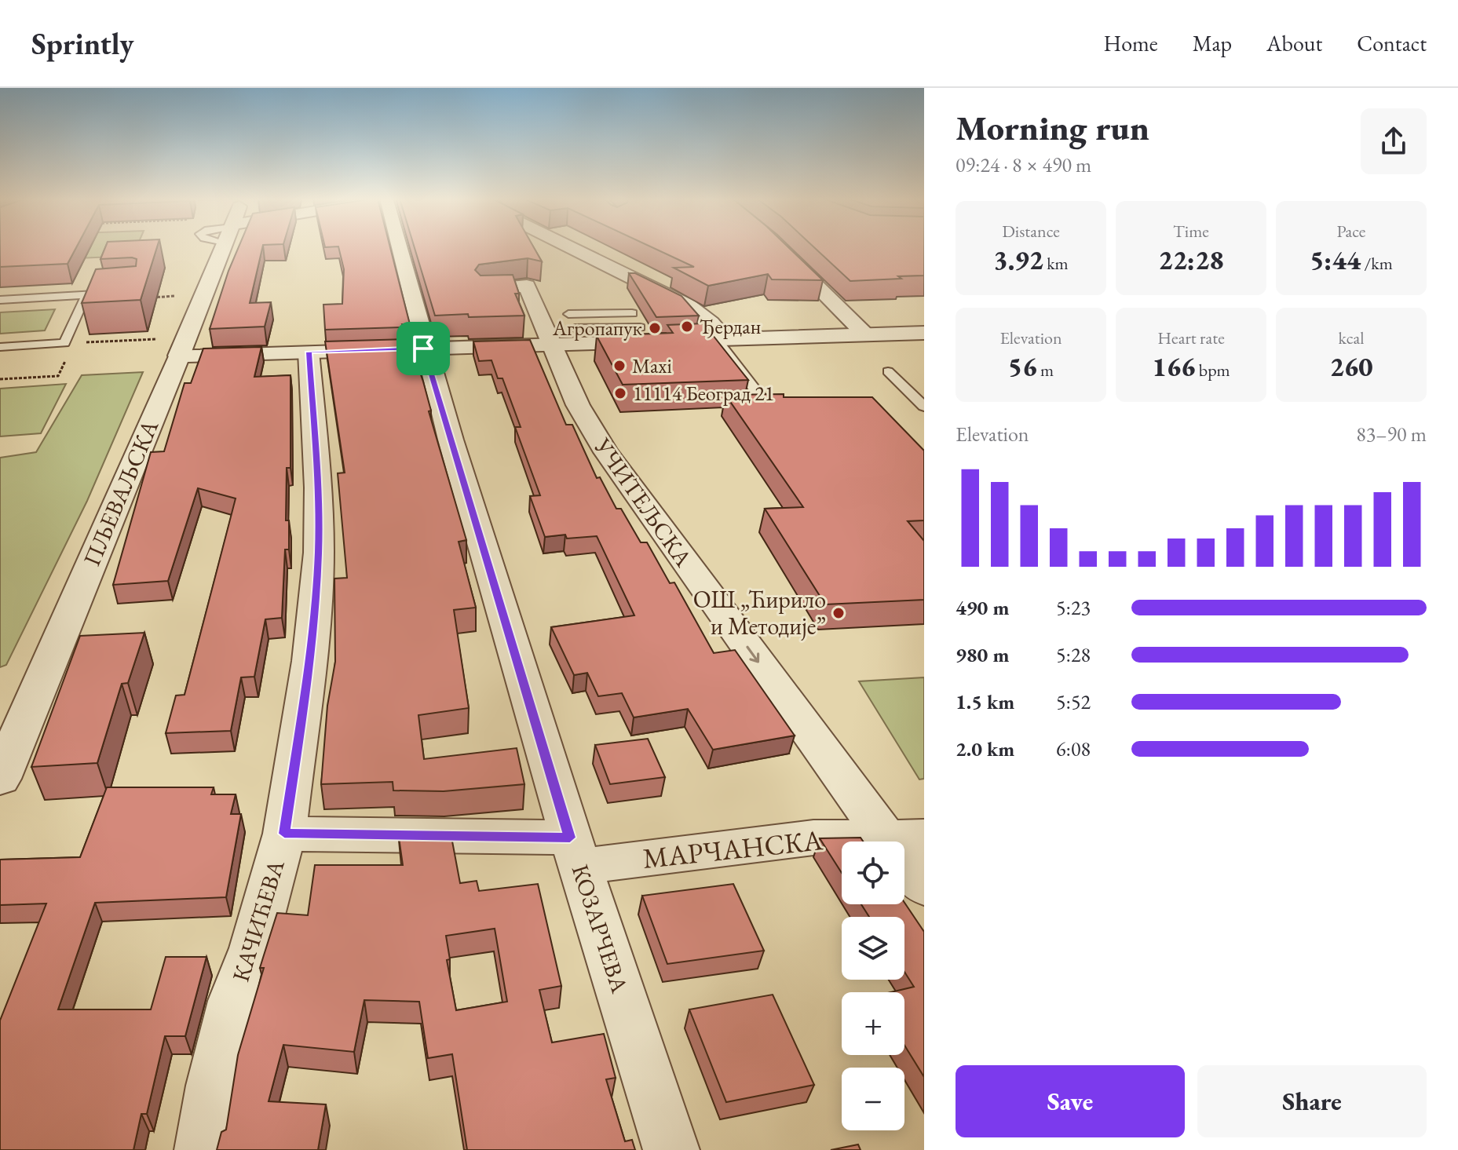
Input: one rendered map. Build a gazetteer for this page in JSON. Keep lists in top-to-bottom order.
{
  "streets": {
    "street": [
      "ПЉЕВАЉСКА",
      "УЧИТЕЉСКА",
      "МАРЧАНСКА",
      "КАЧИЋЕВА",
      "КОЗАРЧЕВА"
    ]
  },
  "crossings": [
    ["УЧИТЕЉСКА", "МАРЧАНСКА"],
    ["МАРЧАНСКА", "КАЧИЋЕВА"],
    ["МАРЧАНСКА", "КОЗАРЧЕВА"]
  ],
  "places": [
    "Ђердан",
    "Агропапук",
    "Maxi",
    "11114 Београд 21",
    "ОШ „Ћирило и Методије”"
  ],
  "page": {
    "header": "Sprintly",
    "nav": [
      "Home",
      "Map",
      "About",
      "Contact"
    ],
    "heading": ["Morning run", "09:24 · 8 × 490 m"],
    "stats": [
      ["Distance", "3.92 km"],
      ["Time", "22:28"],
      ["Pace", "5:44 /km"],
      ["Elevation", "56 m"],
      ["Heart rate", "166 bpm"],
      ["kcal", "260"]
    ],
    "chart": ["Elevation", "83–90 m"],
    "list": [
      {
        "name": "490 m",
        "note": "5:23"
      },
      {
        "name": "980 m",
        "note": "5:28"
      },
      {
        "name": "1.5 km",
        "note": "5:52"
      },
      {
        "name": "2.0 km",
        "note": "6:08"
      }
    ],
    "map_buttons": ["+", "−"],
    "buttons": ["Save", "Share"]
  }
}
